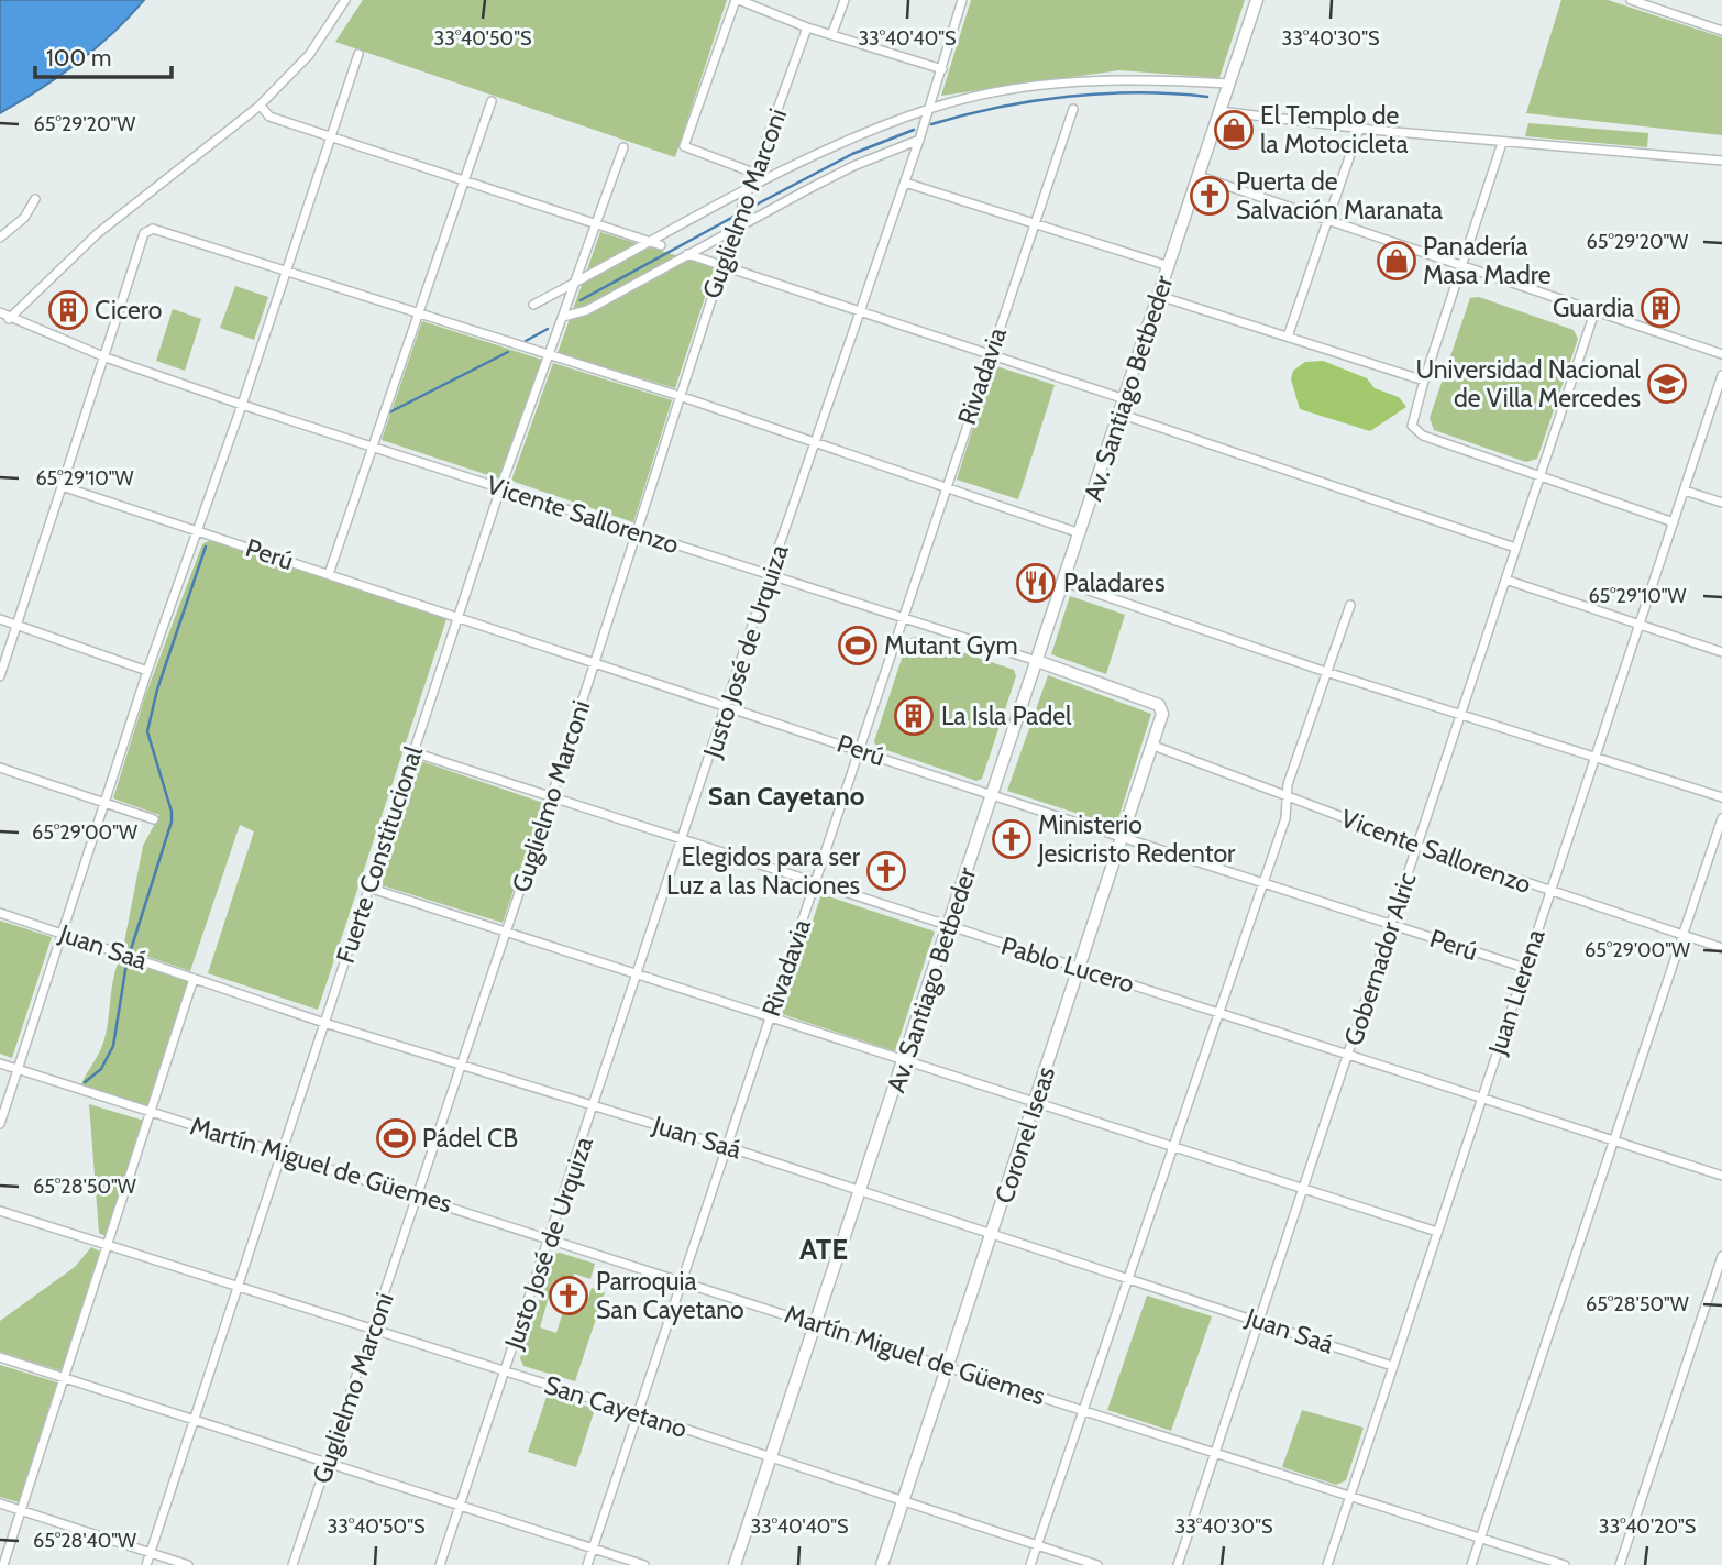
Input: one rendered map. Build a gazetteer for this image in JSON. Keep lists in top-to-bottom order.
{
  "streets": {
    "main road": ["Av. Santiago Betbeder", "Vicente Sallorenzo", "Coronel Iseas"],
    "street": [
      "Guglielmo Marconi",
      "Rivadavia",
      "Perú",
      "Justo José de Urquiza",
      "Fuerte Constitucional",
      "Juan Saá",
      "Gobernador Alric",
      "Pablo Lucero",
      "Juan Llerena",
      "Martín Miguel de Güemes",
      "San Cayetano"
    ]
  },
  "crossings": [
    ["Guglielmo Marconi", "Vicente Sallorenzo"],
    ["Guglielmo Marconi", "Perú"],
    ["Guglielmo Marconi", "Juan Saá"],
    ["Guglielmo Marconi", "Pablo Lucero"],
    ["Guglielmo Marconi", "Martín Miguel de Güemes"],
    ["Guglielmo Marconi", "San Cayetano"],
    ["Rivadavia", "Vicente Sallorenzo"],
    ["Rivadavia", "Perú"],
    ["Rivadavia", "Juan Saá"],
    ["Rivadavia", "Pablo Lucero"],
    ["Rivadavia", "Martín Miguel de Güemes"],
    ["Rivadavia", "San Cayetano"],
    ["Av. Santiago Betbeder", "Vicente Sallorenzo"],
    ["Av. Santiago Betbeder", "Perú"],
    ["Av. Santiago Betbeder", "Juan Saá"],
    ["Av. Santiago Betbeder", "Pablo Lucero"],
    ["Av. Santiago Betbeder", "Martín Miguel de Güemes"],
    ["Av. Santiago Betbeder", "San Cayetano"],
    ["Vicente Sallorenzo", "Justo José de Urquiza"],
    ["Vicente Sallorenzo", "Fuerte Constitucional"],
    ["Vicente Sallorenzo", "Gobernador Alric"],
    ["Vicente Sallorenzo", "Juan Llerena"],
    ["Vicente Sallorenzo", "Coronel Iseas"],
    ["Perú", "Justo José de Urquiza"],
    ["Perú", "Fuerte Constitucional"],
    ["Perú", "Gobernador Alric"],
    ["Perú", "Juan Llerena"],
    ["Perú", "Coronel Iseas"],
    ["Justo José de Urquiza", "Juan Saá"],
    ["Justo José de Urquiza", "Pablo Lucero"],
    ["Justo José de Urquiza", "Martín Miguel de Güemes"],
    ["Justo José de Urquiza", "San Cayetano"],
    ["Fuerte Constitucional", "Juan Saá"],
    ["Fuerte Constitucional", "Pablo Lucero"],
    ["Fuerte Constitucional", "Martín Miguel de Güemes"],
    ["Fuerte Constitucional", "San Cayetano"],
    ["Juan Saá", "Gobernador Alric"],
    ["Juan Saá", "Juan Llerena"],
    ["Juan Saá", "Coronel Iseas"],
    ["Gobernador Alric", "Pablo Lucero"],
    ["Gobernador Alric", "Martín Miguel de Güemes"],
    ["Pablo Lucero", "Juan Llerena"],
    ["Pablo Lucero", "Coronel Iseas"],
    ["Juan Llerena", "Martín Miguel de Güemes"],
    ["Coronel Iseas", "Martín Miguel de Güemes"],
    ["Coronel Iseas", "San Cayetano"]
  ],
  "districts": ["San Cayetano", "ATE"],
  "places": {
    "shop": ["El Templo de la Motocicleta", "Panadería Masa Madre"],
    "church": [
      "Puerta de Salvación Maranata",
      "Ministerio Jesicristo Redentor",
      "Elegidos para ser Luz a las Naciones",
      "Parroquia San Cayetano"
    ],
    "building": ["Guardia", "Cicero", "La Isla Padel"],
    "school or university": ["Universidad Nacional de Villa Mercedes"],
    "restaurant": ["Paladares"],
    "sports": ["Mutant Gym", "Pádel CB"]
  },
  "scale_bar": "100 m",
  "coordinates": [
    "33°40'50\"S",
    "33°40'40\"S",
    "33°40'30\"S",
    "65°29'20\"W",
    "65°29'10\"W",
    "65°29'00\"W",
    "65°28'50\"W",
    "33°40'20\"S",
    "65°28'40\"W"
  ]
}
